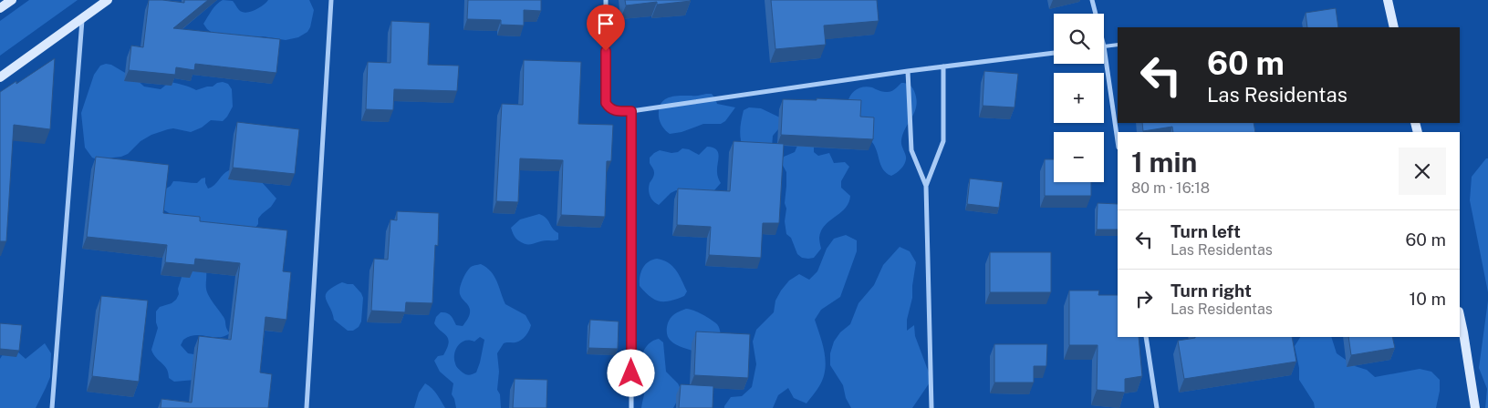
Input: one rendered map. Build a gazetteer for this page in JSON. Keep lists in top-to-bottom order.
{
  "page": {
    "map_buttons": ["+", "−"],
    "turn": ["60 m", "Las Residentas"],
    "heading": ["1 min", "80 m · 16:18"],
    "list": [
      {
        "name": "Turn left",
        "note": "Las Residentas",
        "value": "60 m"
      },
      {
        "name": "Turn right",
        "note": "Las Residentas",
        "value": "10 m"
      }
    ]
  }
}
